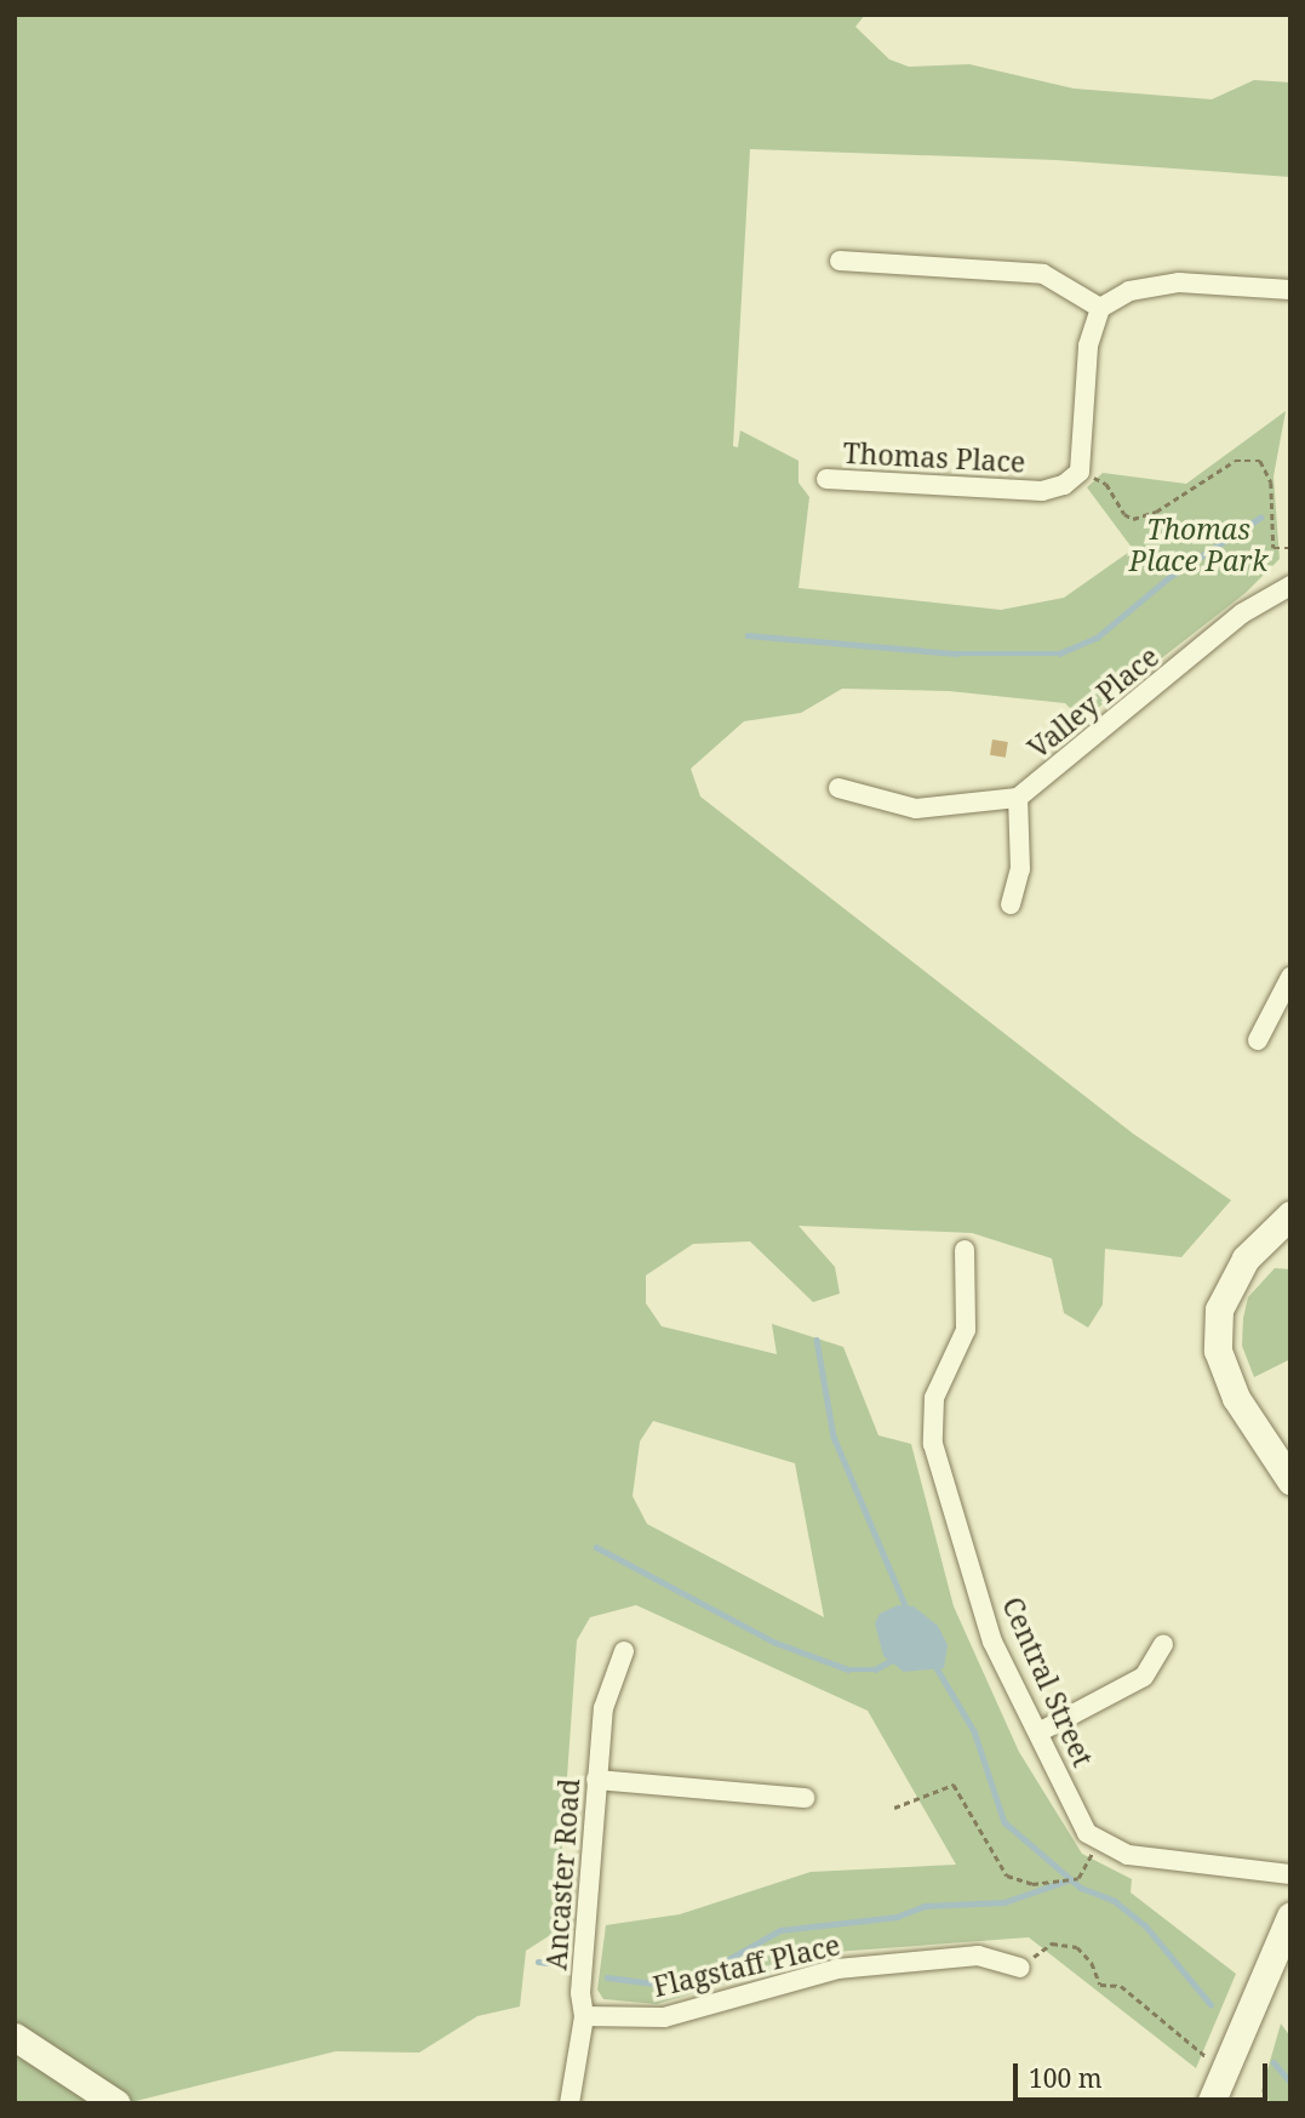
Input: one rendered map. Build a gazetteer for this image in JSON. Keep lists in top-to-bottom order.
{
  "streets": {
    "street": [
      "Thomas Place",
      "Valley Place",
      "Central Street",
      "Ancaster Road",
      "Flagstaff Place"
    ]
  },
  "crossings": [
    ["Ancaster Road", "Flagstaff Place"]
  ],
  "parks": ["Thomas Place Park"],
  "scale_bar": "100 m"
}
